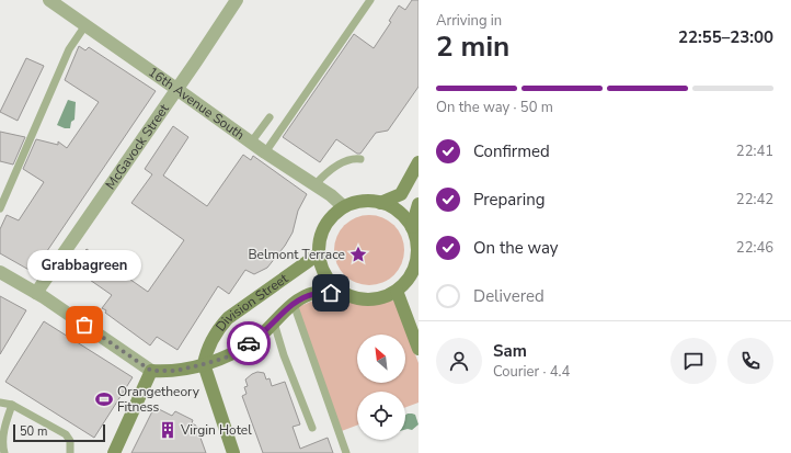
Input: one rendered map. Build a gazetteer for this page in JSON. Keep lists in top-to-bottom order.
{
  "streets": {
    "main road": ["Division Street"],
    "street": ["16th Avenue South", "McGavock Street"]
  },
  "crossings": [
    ["16th Avenue South", "McGavock Street"],
    ["16th Avenue South", "Division Street"]
  ],
  "places": {
    "place": ["Belmont Terrace"],
    "other": ["Grabbagreen"],
    "sports": ["Orangetheory Fitness"],
    "building": ["Virgin Hotel"]
  },
  "scale_bar": "50 m",
  "north": "top left",
  "page": {
    "heading": ["2 min", "Arriving in", "22:55–23:00"],
    "panel": ["Sam", "Courier · 4.4"],
    "bar": "On the way · 50 m",
    "list": [
      ["Confirmed", "22:41"],
      ["Preparing", "22:42"],
      ["On the way", "22:46"],
      "Delivered"
    ],
    "bubble": "Grabbagreen",
    "scale": "50 m"
  }
}
